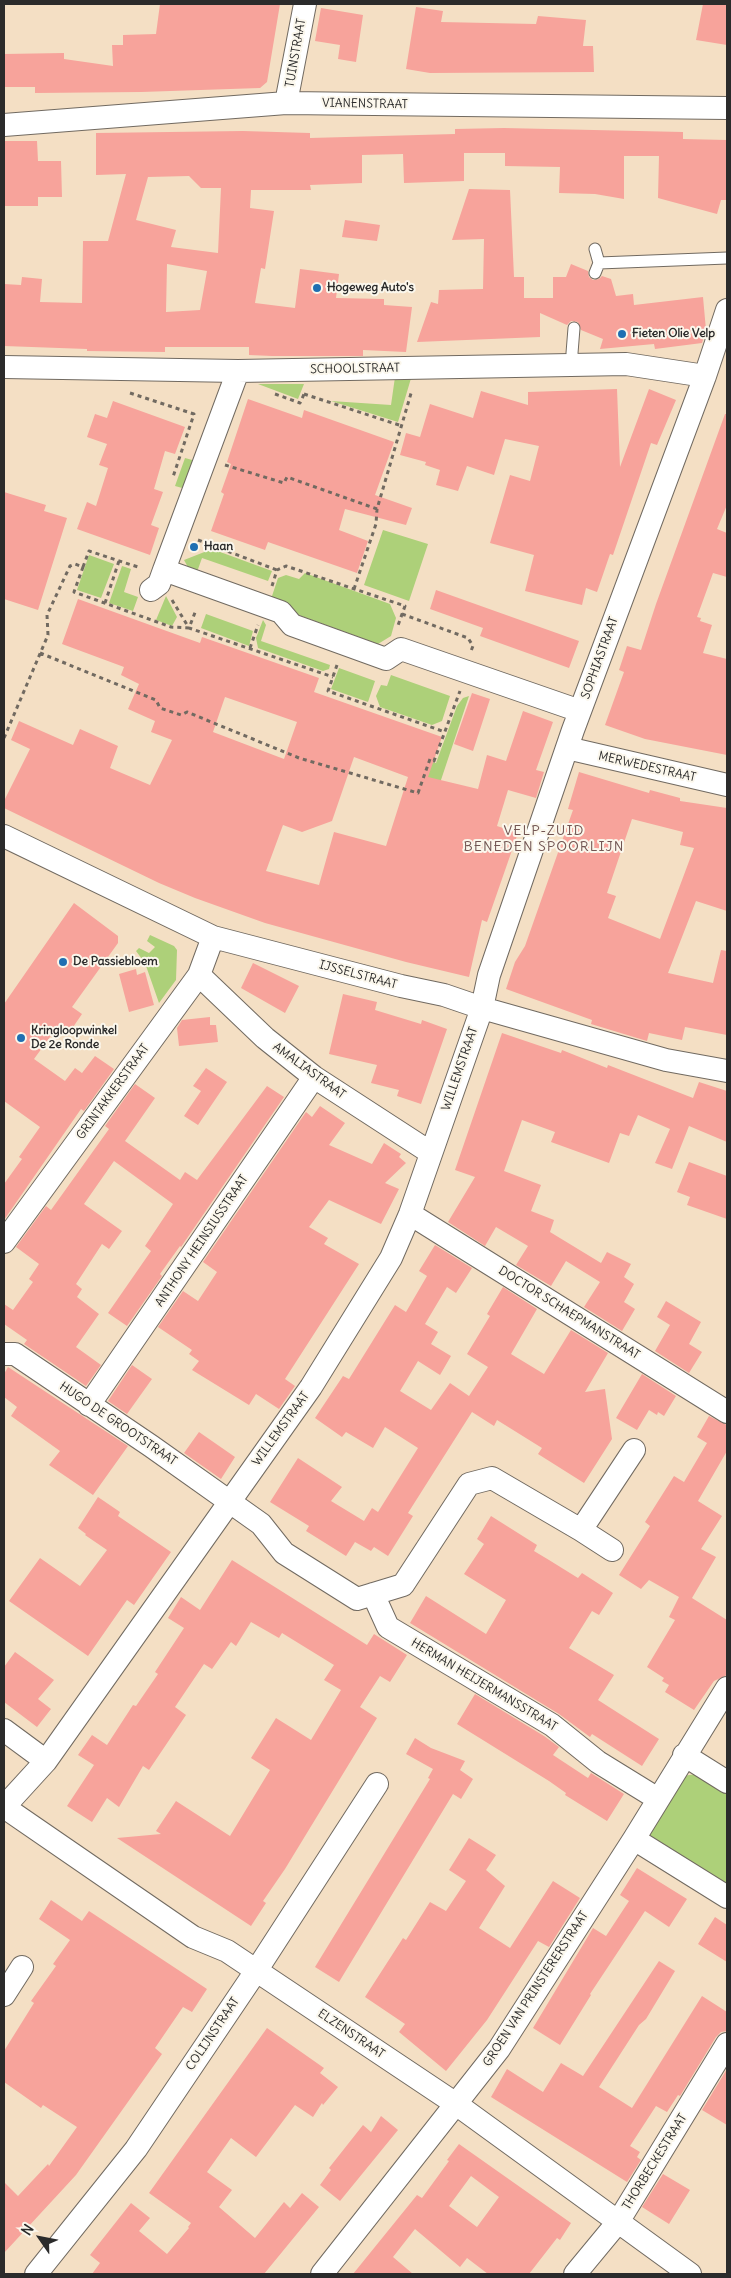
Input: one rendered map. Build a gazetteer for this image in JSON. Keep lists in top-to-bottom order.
{
  "streets": {
    "street": [
      "TUINSTRAAT",
      "VIANENSTRAAT",
      "SCHOOLSTRAAT",
      "SOPHIASTRAAT",
      "MERWEDESTRAAT",
      "IJSSELSTRAAT",
      "WILLEMSTRAAT",
      "AMALIASTRAAT",
      "GRINTAKKERSTRAAT",
      "ANTHONY HEINSIUSSTRAAT",
      "DOCTOR SCHAEPMANSTRAAT",
      "HUGO DE GROOTSTRAAT",
      "HERMAN HEIJERMANSSTRAAT",
      "GROEN VAN PRINSTERERSTRAAT",
      "COLIJNSTRAAT",
      "ELZENSTRAAT",
      "THORBECKESTRAAT"
    ]
  },
  "crossings": [
    ["TUINSTRAAT", "VIANENSTRAAT"],
    ["SCHOOLSTRAAT", "SOPHIASTRAAT"],
    ["SOPHIASTRAAT", "MERWEDESTRAAT"],
    ["SOPHIASTRAAT", "IJSSELSTRAAT"],
    ["SOPHIASTRAAT", "WILLEMSTRAAT"],
    ["IJSSELSTRAAT", "WILLEMSTRAAT"],
    ["IJSSELSTRAAT", "GRINTAKKERSTRAAT"],
    ["WILLEMSTRAAT", "AMALIASTRAAT"],
    ["WILLEMSTRAAT", "DOCTOR SCHAEPMANSTRAAT"],
    ["WILLEMSTRAAT", "HUGO DE GROOTSTRAAT"],
    ["WILLEMSTRAAT", "ELZENSTRAAT"],
    ["AMALIASTRAAT", "GRINTAKKERSTRAAT"],
    ["AMALIASTRAAT", "ANTHONY HEINSIUSSTRAAT"],
    ["ANTHONY HEINSIUSSTRAAT", "HUGO DE GROOTSTRAAT"],
    ["HUGO DE GROOTSTRAAT", "HERMAN HEIJERMANSSTRAAT"],
    ["HERMAN HEIJERMANSSTRAAT", "GROEN VAN PRINSTERERSTRAAT"],
    ["GROEN VAN PRINSTERERSTRAAT", "ELZENSTRAAT"],
    ["COLIJNSTRAAT", "ELZENSTRAAT"],
    ["ELZENSTRAAT", "THORBECKESTRAAT"]
  ],
  "districts": ["VELP-ZUID BENEDEN SPOORLIJN"],
  "places": [
    "Hogeweg Auto's",
    "Fieten Olie Velp",
    "Haan",
    "De Passiebloem",
    "Kringloopwinkel De 2e Ronde"
  ],
  "north": "top left"
}
